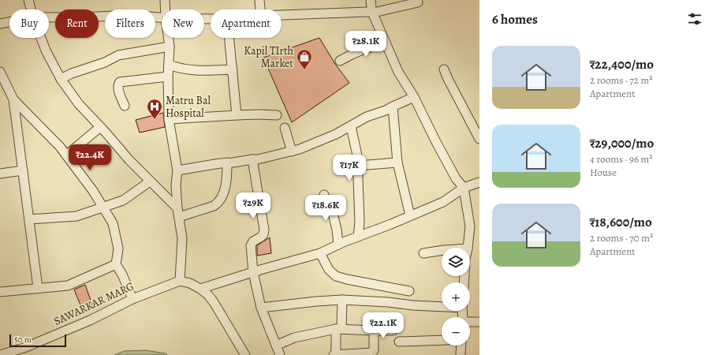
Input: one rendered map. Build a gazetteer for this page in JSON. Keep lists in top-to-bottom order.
{
  "streets": {
    "street": ["SAWARKAR MARG"]
  },
  "places": {
    "shop": ["Kapil TIrth Market"],
    "hospital": ["Matru Bal Hospital"]
  },
  "scale_bar": "50 m",
  "page": {
    "heading": "6 homes",
    "chip": [
      "Buy",
      "Rent",
      "Filters",
      "New",
      "Apartment"
    ],
    "price": [
      "₹28.1K",
      "₹22.4K",
      "₹17K",
      "₹29K",
      "₹18.6K",
      "₹22.1K"
    ],
    "list": [
      {
        "name": "₹22,400/mo",
        "note": "2 rooms · 72 m² · Apartment"
      },
      {
        "name": "₹29,000/mo",
        "note": "4 rooms · 96 m² · House"
      },
      {
        "name": "₹18,600/mo",
        "note": "2 rooms · 70 m² · Apartment"
      }
    ],
    "map_buttons": ["+", "−"],
    "scale": "50 m"
  }
}
